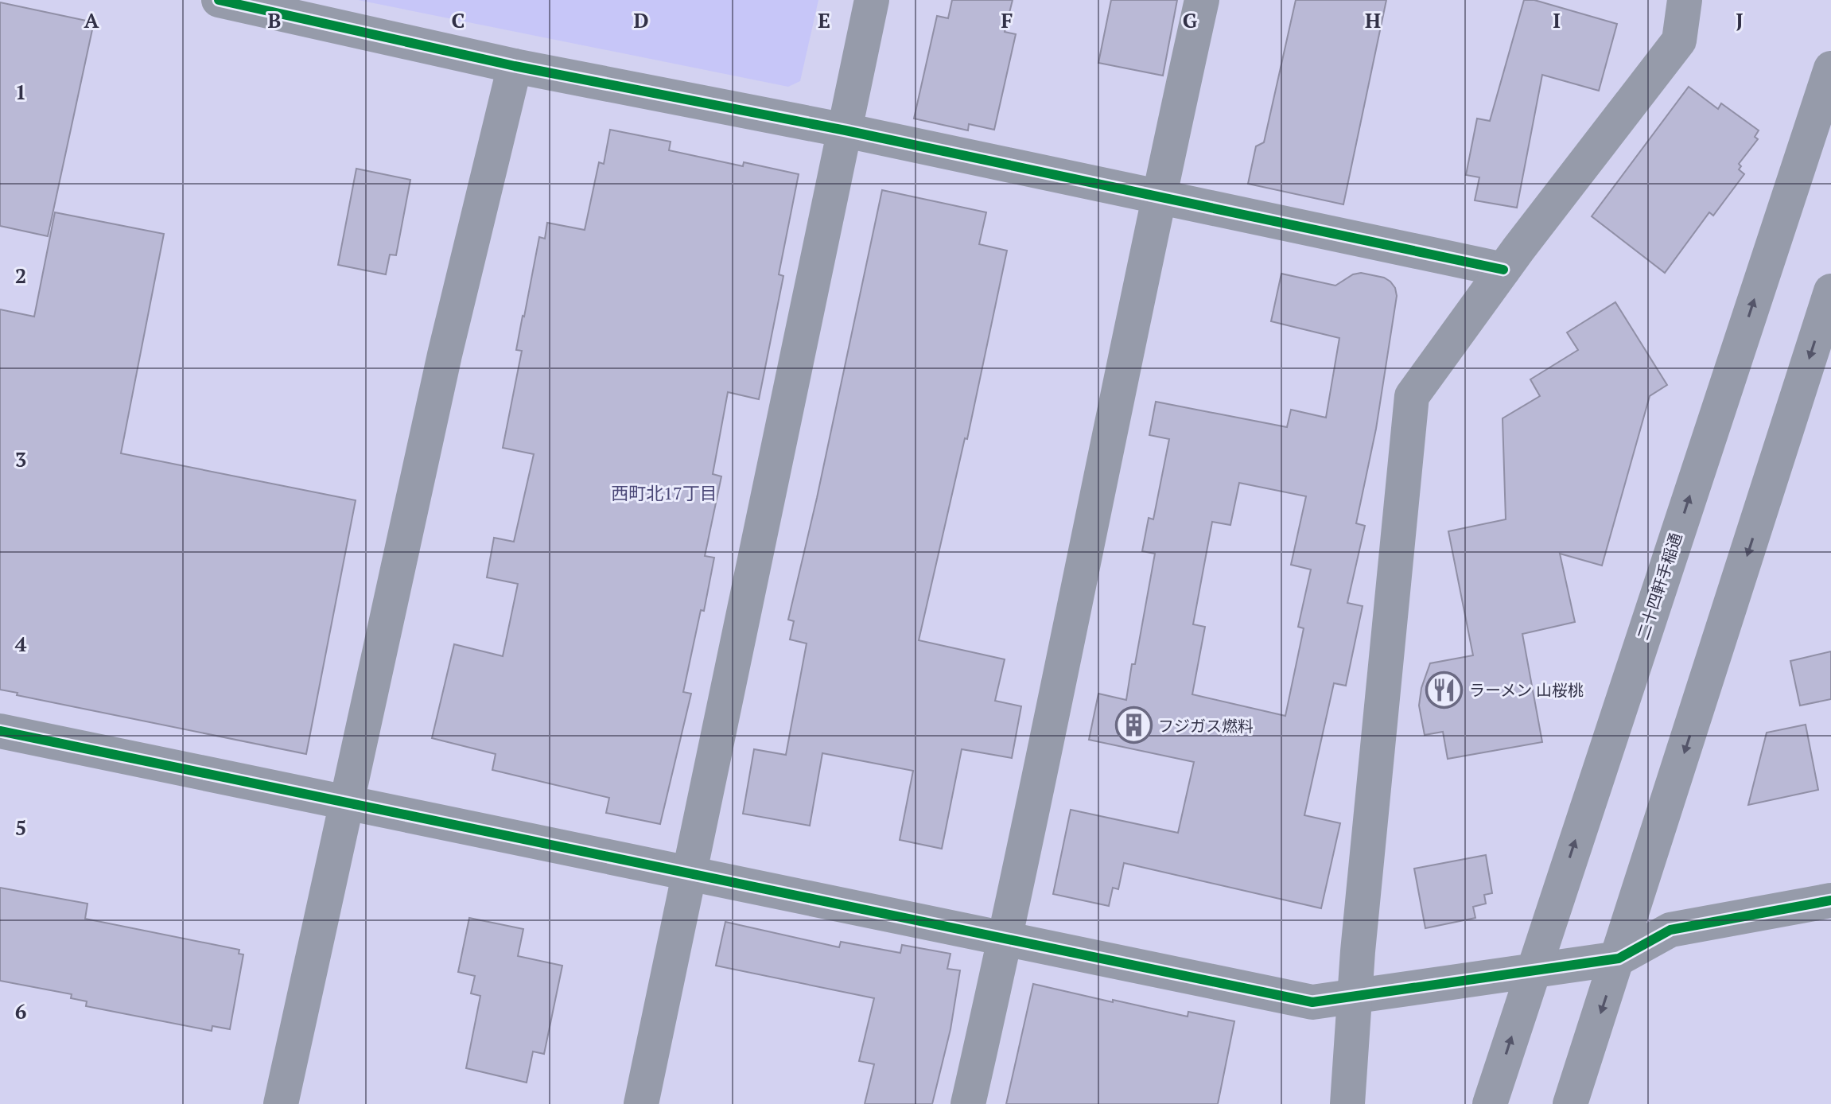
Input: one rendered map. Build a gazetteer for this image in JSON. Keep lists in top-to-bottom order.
{
  "streets": {
    "street": ["二十四軒手稲通"]
  },
  "districts": ["西町北17丁目"],
  "places": {
    "restaurant": ["ラーメン 山桜桃"],
    "building": ["フジガス燃料"]
  },
  "grid": {
    "columns": [
      "A",
      "B",
      "C",
      "D",
      "E",
      "F",
      "G",
      "H",
      "I",
      "J"
    ],
    "rows": [
      "1",
      "2",
      "3",
      "4",
      "5",
      "6"
    ]
  }
}
